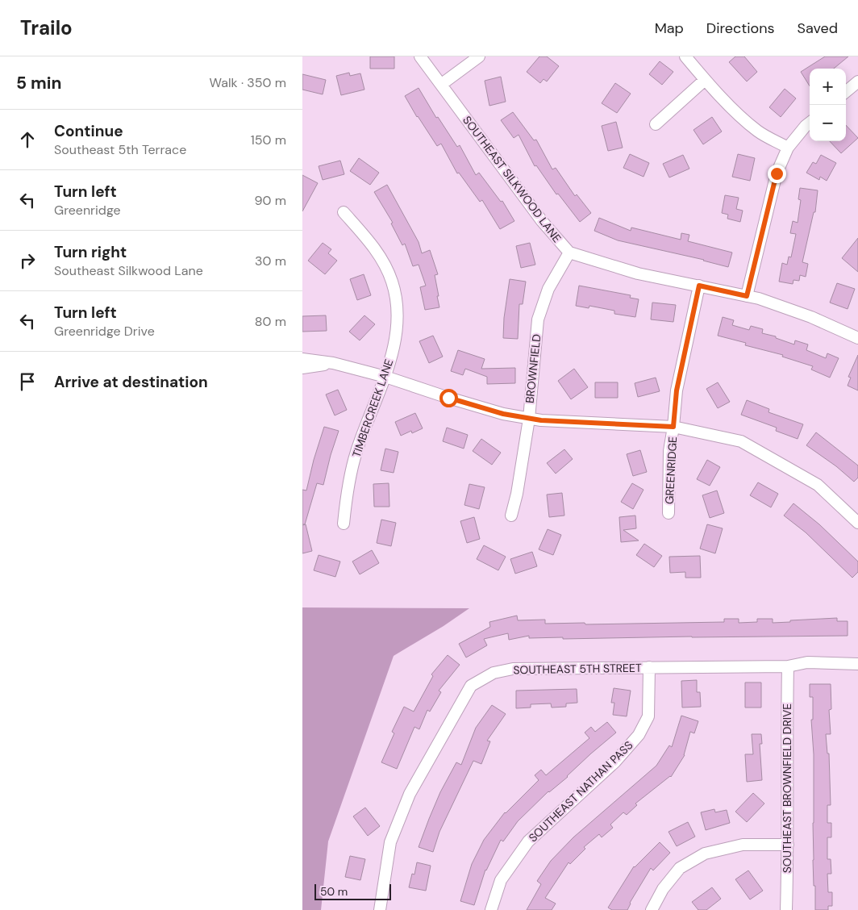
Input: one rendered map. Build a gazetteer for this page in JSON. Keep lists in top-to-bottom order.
{
  "streets": {
    "street": [
      "SOUTHEAST SILKWOOD LANE",
      "BROWNFIELD",
      "TIMBERCREEK LANE",
      "GREENRIDGE",
      "SOUTHEAST 5TH STREET",
      "SOUTHEAST BROWNFIELD DRIVE",
      "SOUTHEAST NATHAN PASS"
    ]
  },
  "crossings": [
    ["SOUTHEAST SILKWOOD LANE", "BROWNFIELD"],
    ["SOUTHEAST SILKWOOD LANE", "GREENRIDGE"],
    ["SOUTHEAST 5TH STREET", "SOUTHEAST BROWNFIELD DRIVE"],
    ["SOUTHEAST 5TH STREET", "SOUTHEAST NATHAN PASS"]
  ],
  "scale_bar": "50 m",
  "page": {
    "header": "Trailo",
    "nav": ["Map", "Directions", "Saved"],
    "heading": ["5 min", "Walk · 350 m"],
    "map_buttons": ["+", "−"],
    "list": [
      ["Continue", "Southeast 5th Terrace", "150 m"],
      ["Turn left", "Greenridge", "90 m"],
      ["Turn right", "Southeast Silkwood Lane", "30 m"],
      ["Turn left", "Greenridge Drive", "80 m"],
      "Arrive at destination"
    ],
    "scale": "50 m"
  }
}
